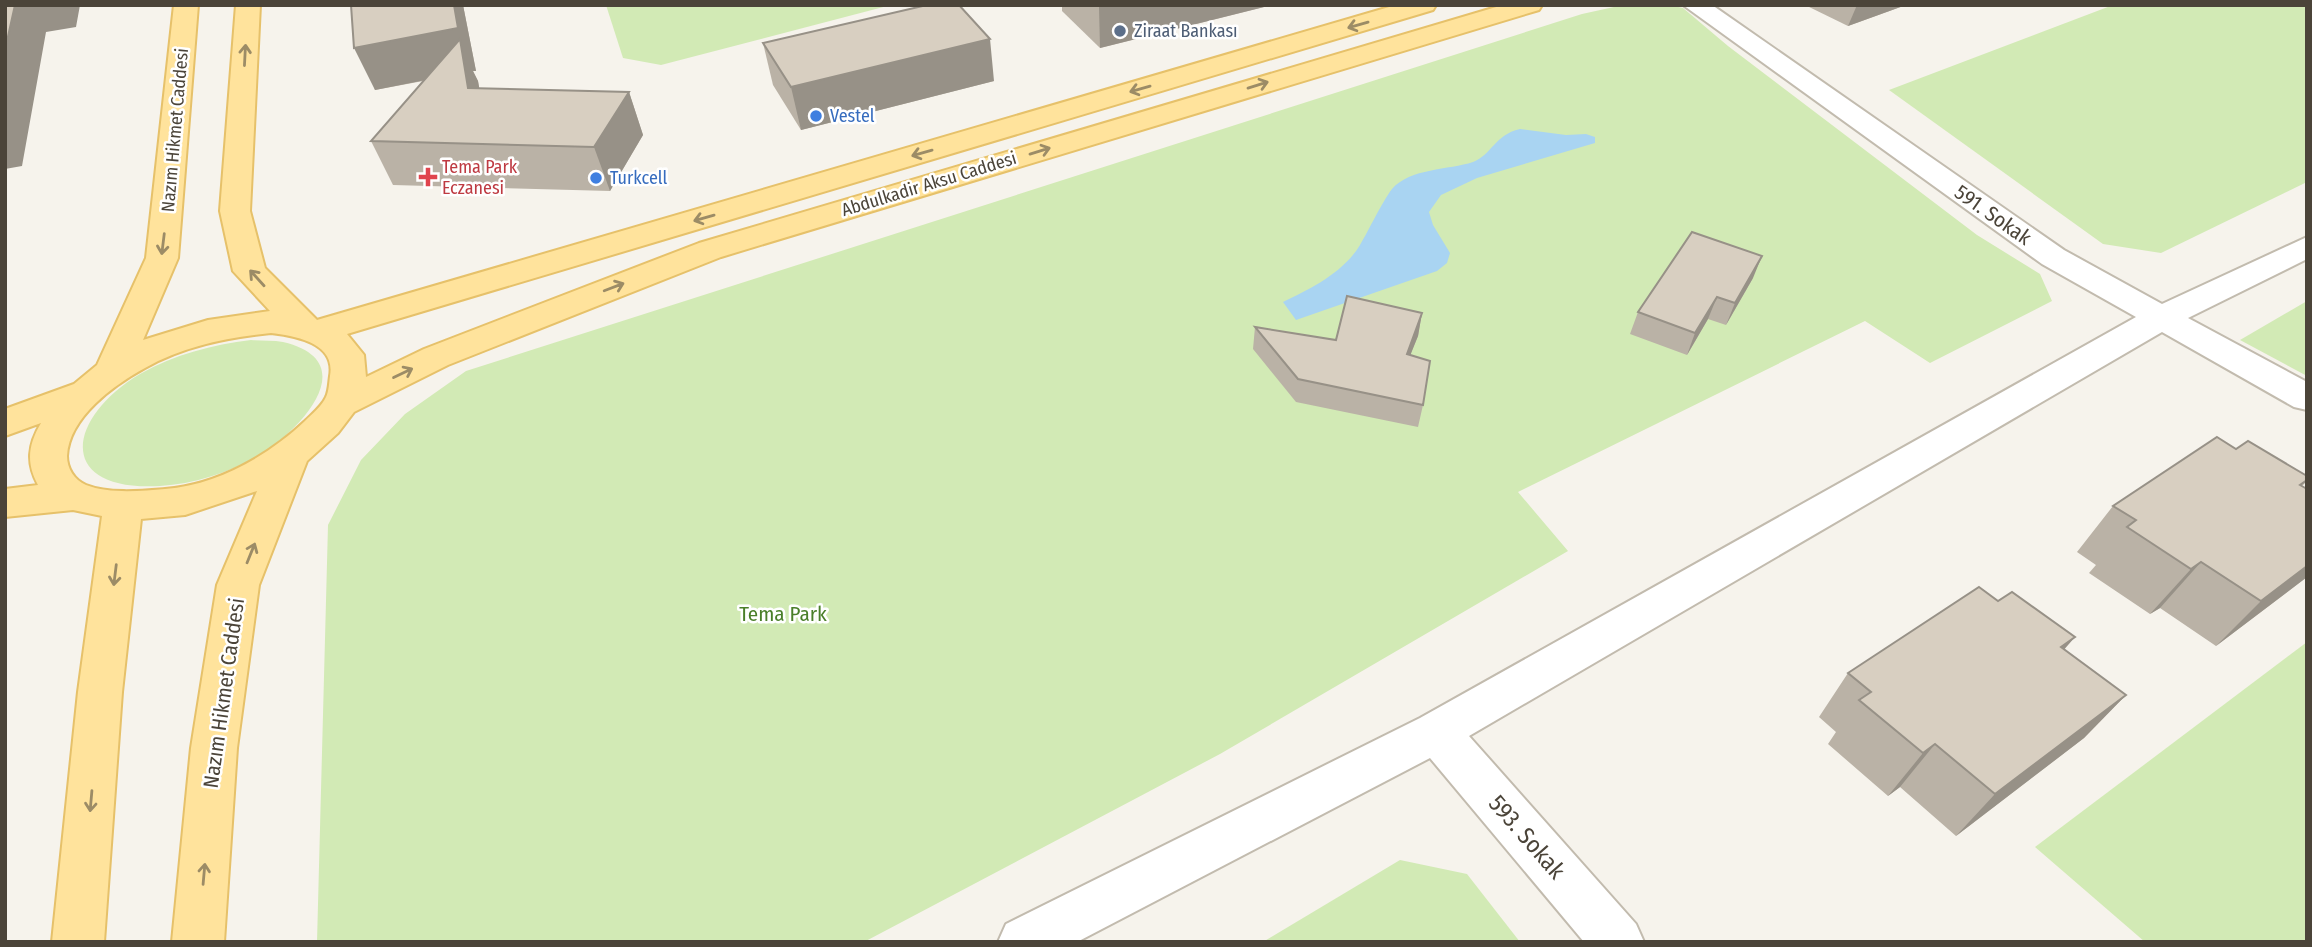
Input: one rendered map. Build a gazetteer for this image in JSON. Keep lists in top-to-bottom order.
{
  "streets": {
    "main road": ["Nazım Hikmet Caddesi", "Abdulkadir Aksu Caddesi"],
    "street": ["591. Sokak", "593. Sokak"]
  },
  "parks": ["Tema Park"],
  "places": {
    "other": ["Ziraat Bankası", "Vestel", "Turkcell"],
    "health": ["Tema Park Eczanesi"]
  }
}
